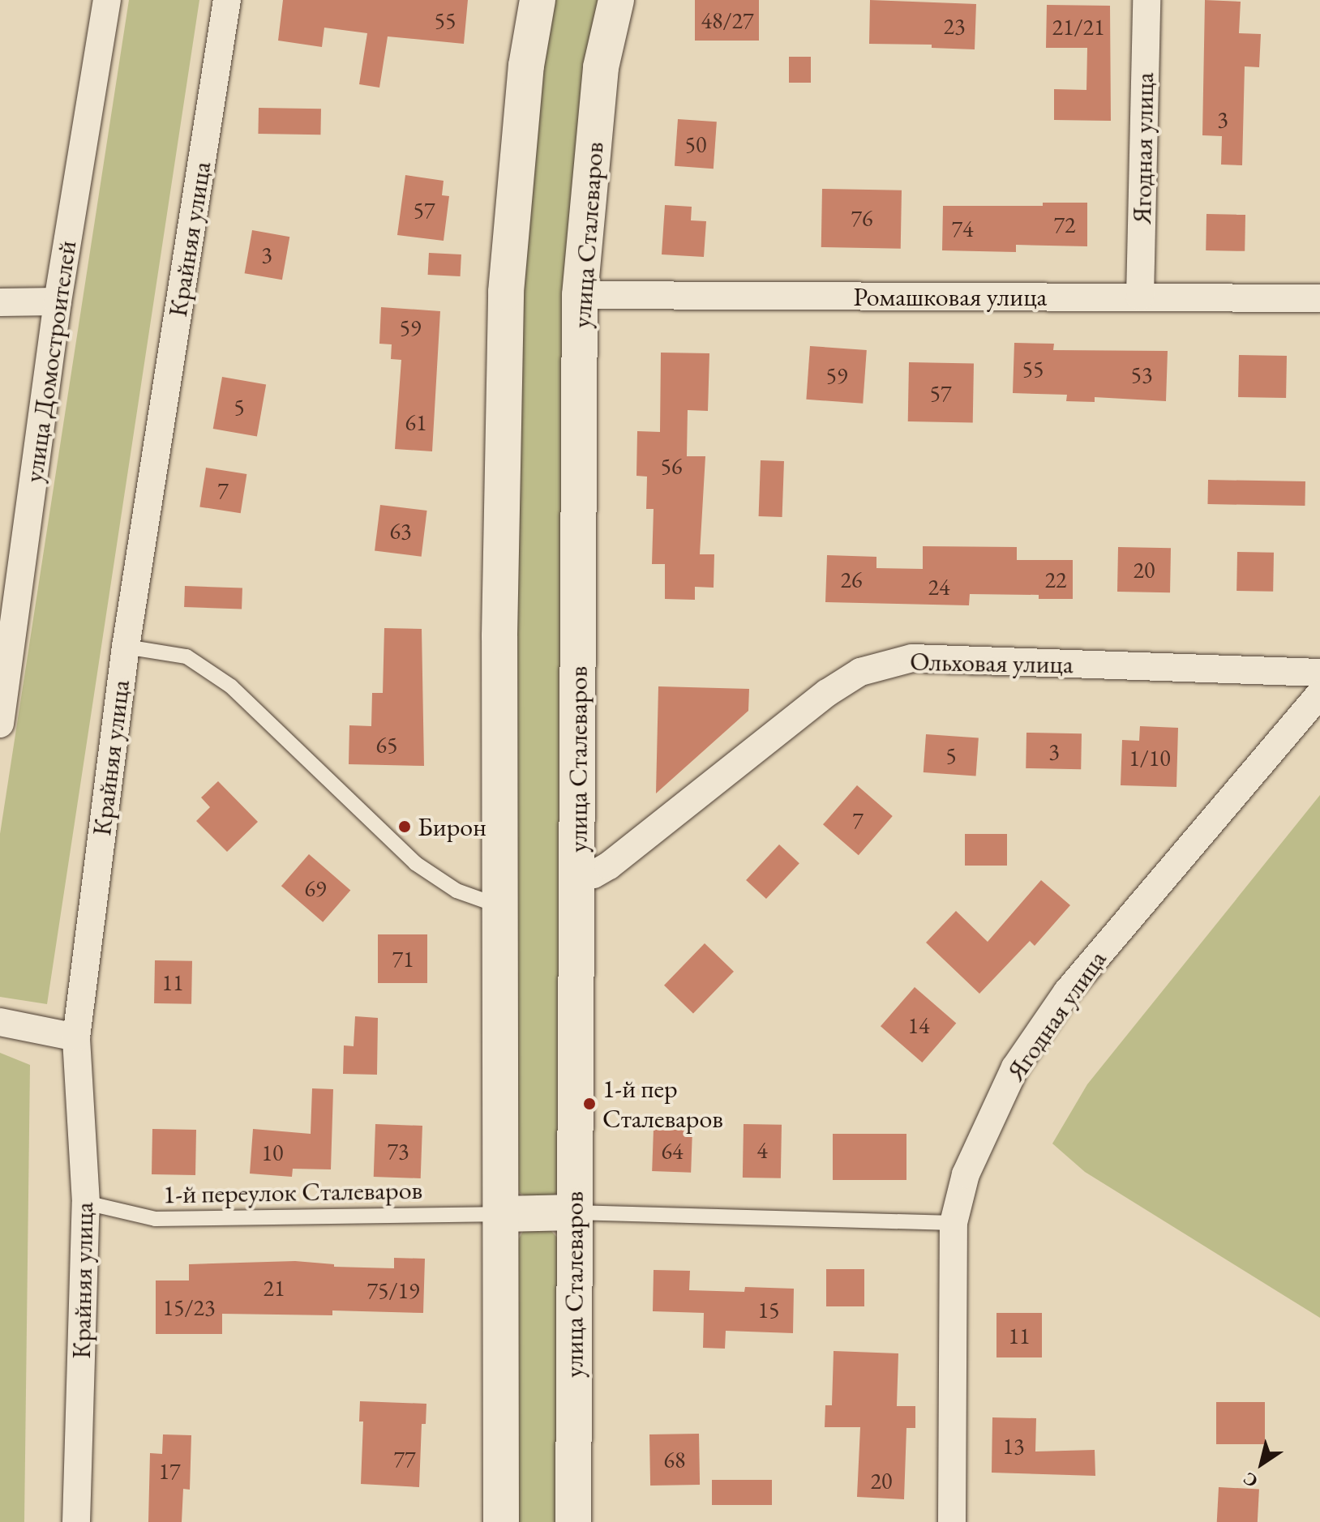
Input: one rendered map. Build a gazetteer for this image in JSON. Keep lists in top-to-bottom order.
{
  "streets": {
    "main road": ["улица Сталеваров"],
    "street": [
      "Ягодная улица",
      "Крайняя улица",
      "Ромашковая улица",
      "улица Домостроителей",
      "Ольховая улица"
    ],
    "lane": ["1-й переулок Сталеваров"]
  },
  "crossings": [
    ["Ягодная улица", "Ромашковая улица"],
    ["улица Сталеваров", "Ромашковая улица"],
    ["улица Сталеваров", "Ольховая улица"],
    ["Крайняя улица", "1-й переулок Сталеваров"]
  ],
  "places": ["Бирон", "1-й пер Сталеваров"],
  "house_numbers": [
    "55",
    "48/27",
    "23",
    "21/21",
    "3",
    "50",
    "57",
    "76",
    "72",
    "74",
    "3",
    "59",
    "55",
    "53",
    "59",
    "57",
    "5",
    "61",
    "56",
    "7",
    "63",
    "20",
    "26",
    "22",
    "24",
    "65",
    "3",
    "5",
    "1/10",
    "7",
    "69",
    "71",
    "11",
    "14",
    "4",
    "73",
    "64",
    "10",
    "21",
    "75/19",
    "15/23",
    "15",
    "11",
    "13",
    "77",
    "68",
    "17",
    "20"
  ],
  "north": "bottom left"
}
